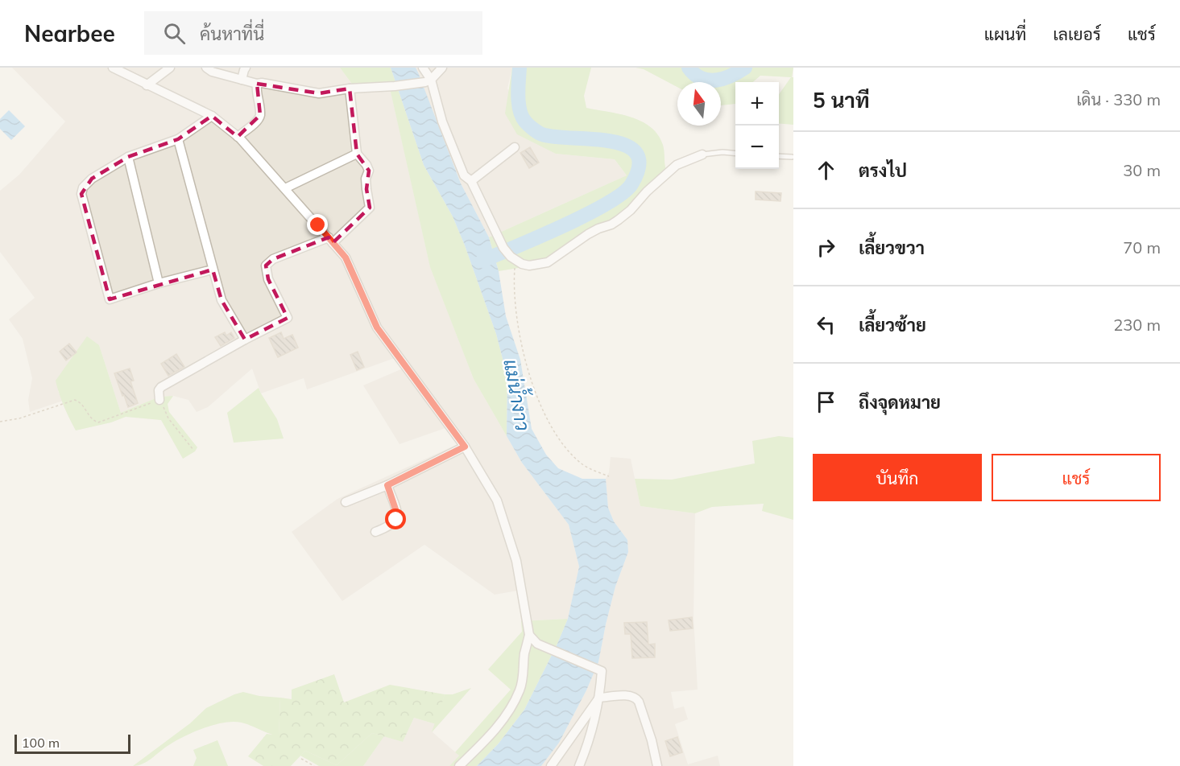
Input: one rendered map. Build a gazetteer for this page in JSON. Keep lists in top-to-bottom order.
{
  "water": ["แม่น้ำงาว"],
  "scale_bar": "100 m",
  "north": "top",
  "page": {
    "header": "Nearbee",
    "search": "ค้นหาที่นี่",
    "nav": ["แผนที่", "เลเยอร์", "แชร์"],
    "heading": ["5 นาที", "เดิน · 330 m"],
    "map_buttons": ["+", "−"],
    "list": [
      ["ตรงไป", "30 m"],
      ["เลี้ยวขวา", "70 m"],
      ["เลี้ยวซ้าย", "230 m"],
      "ถึงจุดหมาย"
    ],
    "buttons": ["บันทึก", "แชร์"],
    "scale": "100 m"
  }
}
